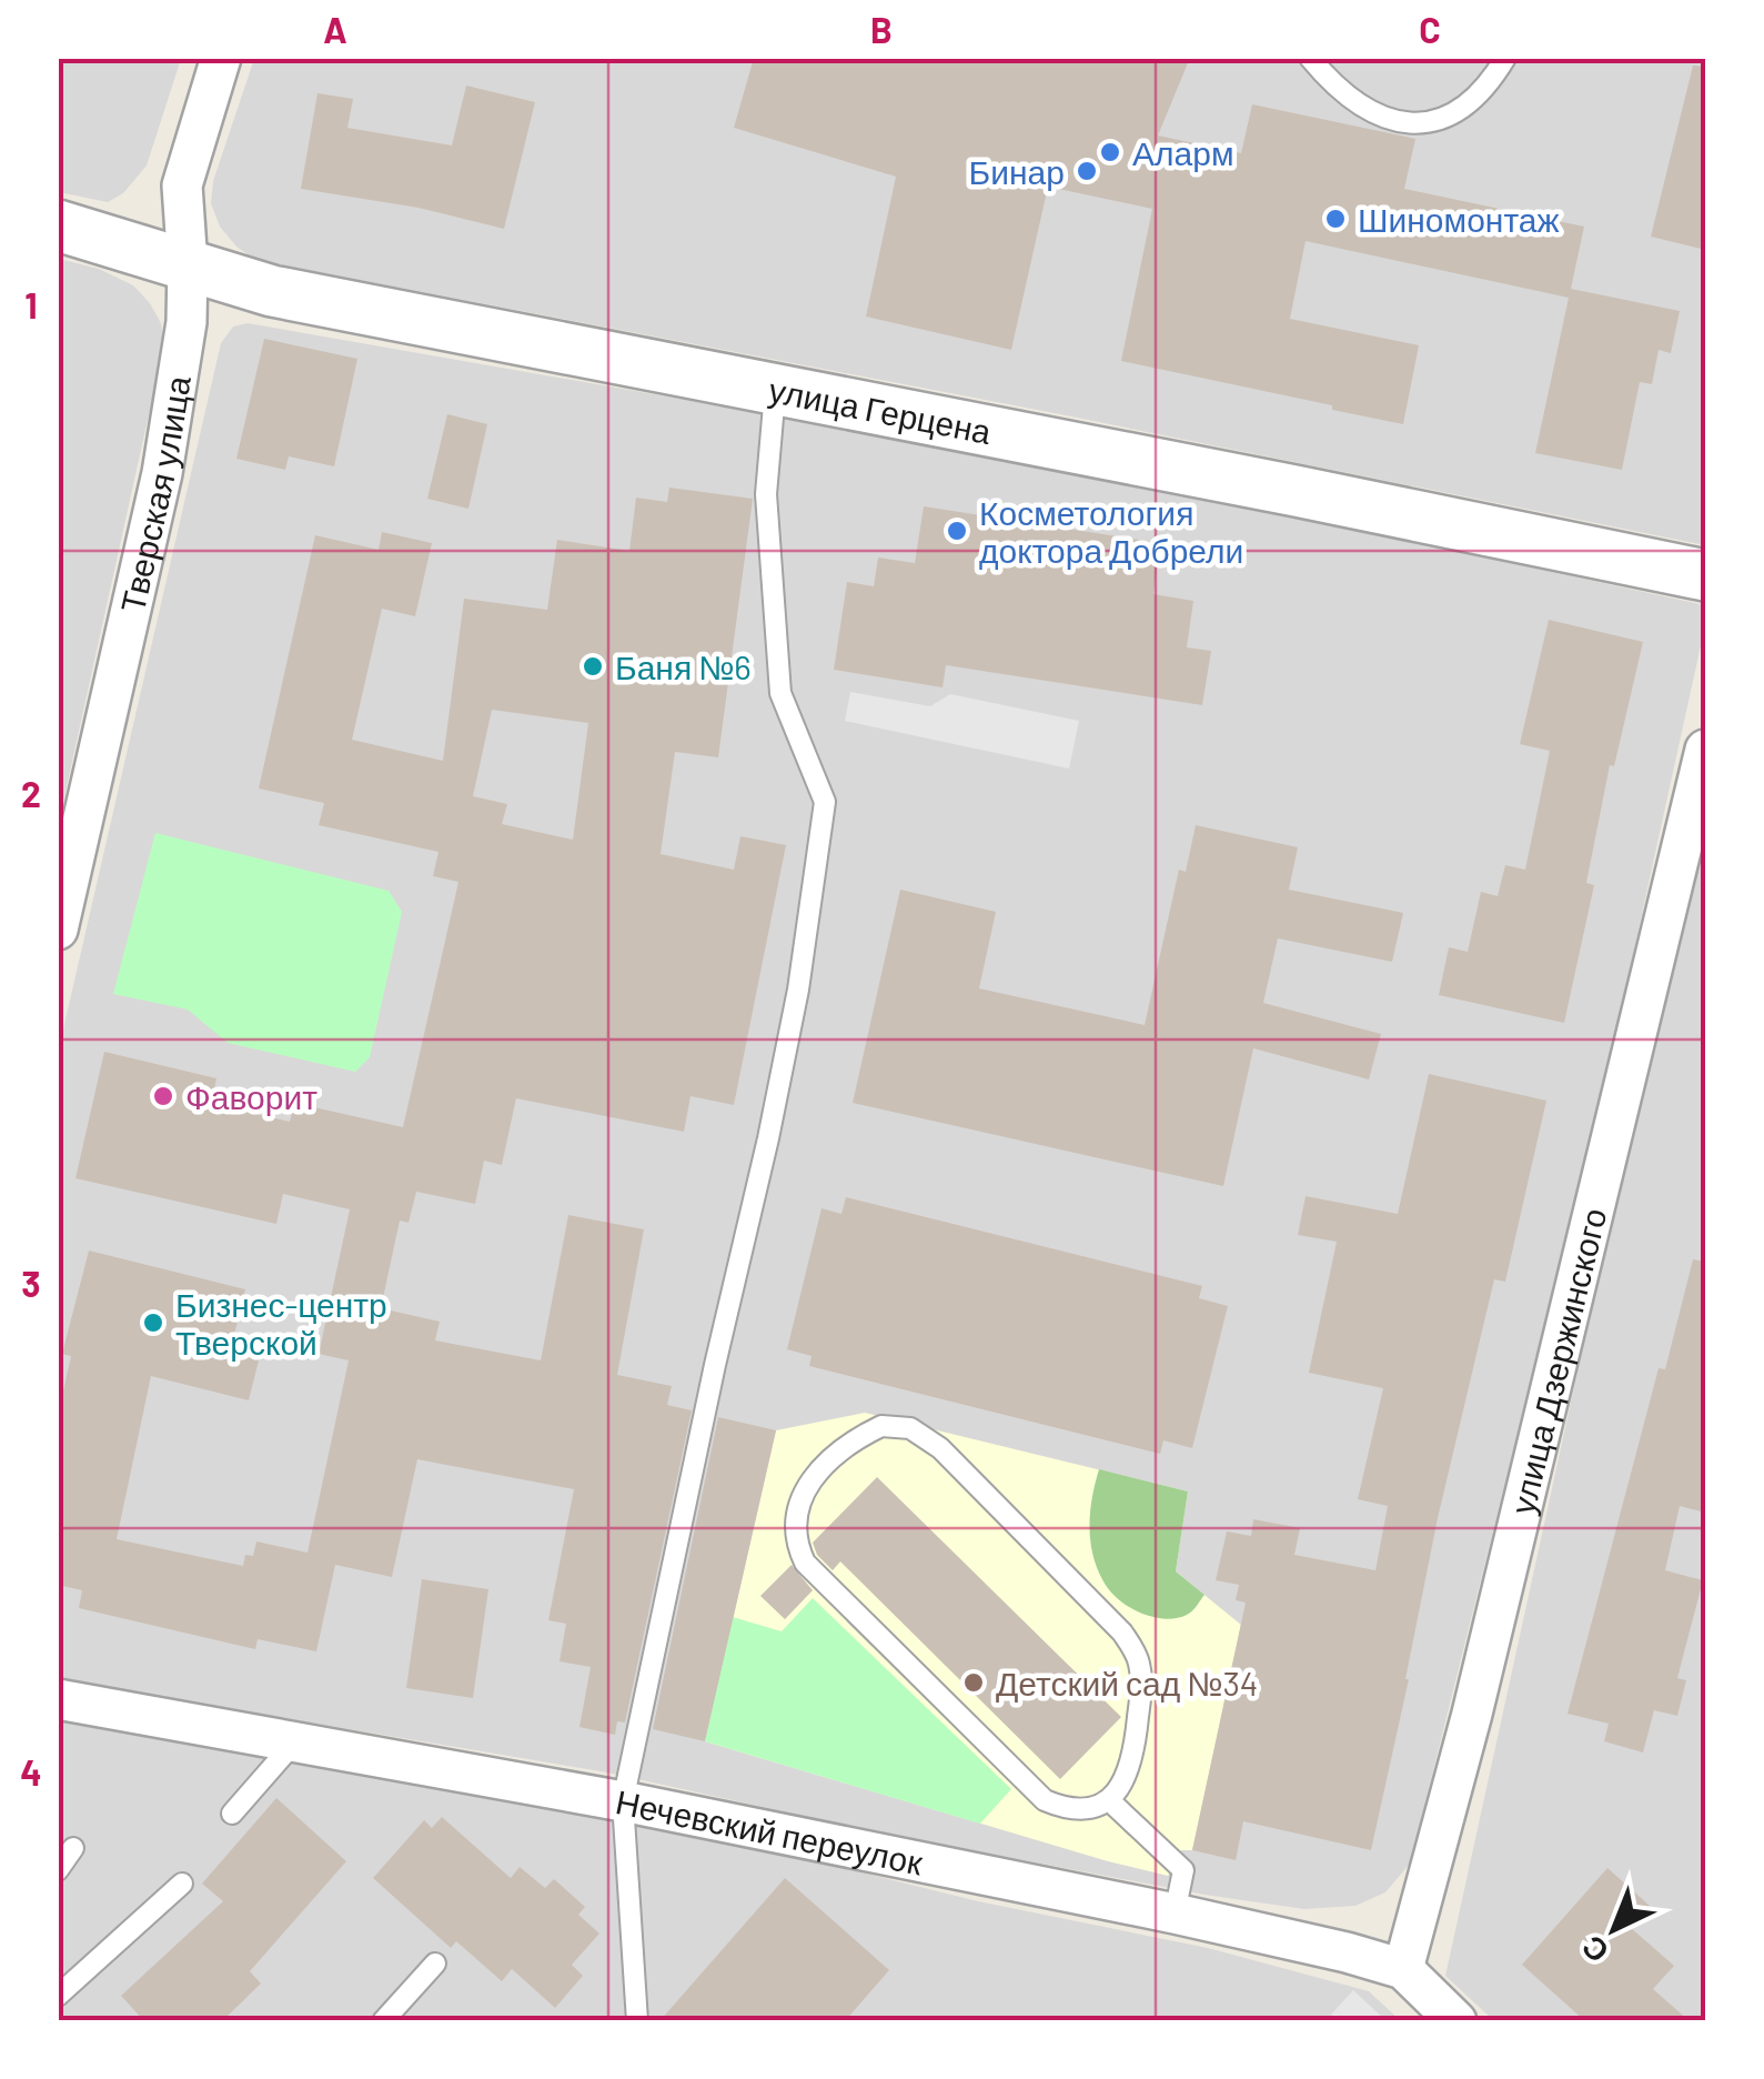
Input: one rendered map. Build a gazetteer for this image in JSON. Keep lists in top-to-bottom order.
{
  "streets": {
    "street": [
      "улица Герцена",
      "Тверская улица",
      "улица Дзержинского",
      "Нечевский переулок"
    ]
  },
  "crossings": [
    ["улица Герцена", "Тверская улица"],
    ["улица Дзержинского", "Нечевский переулок"]
  ],
  "places": [
    "Аларм",
    "Бинар",
    "Шиномонтаж",
    "Косметология доктора Добрели",
    "Баня №6",
    "Фаворит",
    "Бизнес-центр Тверской",
    "Детский сад №34"
  ],
  "north": "bottom left",
  "grid": {
    "columns": ["A", "B", "C"],
    "rows": [
      "1",
      "2",
      "3",
      "4"
    ]
  }
}
